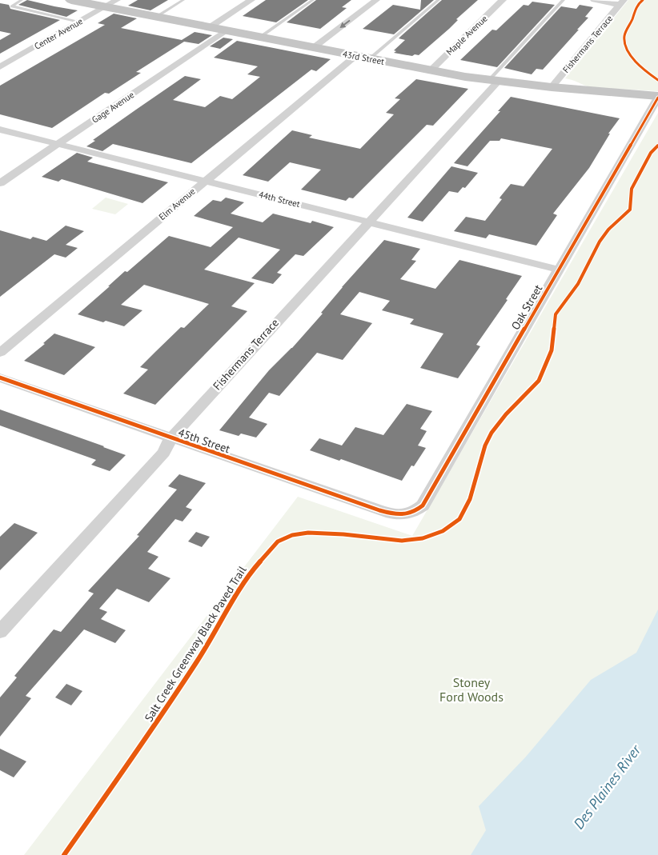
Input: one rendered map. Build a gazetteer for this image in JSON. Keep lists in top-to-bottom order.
{
  "streets": {
    "main road": ["43rd Street"],
    "street": [
      "Center Avenue",
      "Maple Avenue",
      "Fishermans Terrace",
      "Gage Avenue",
      "44th Street",
      "Elm Avenue",
      "Oak Street",
      "45th Street"
    ],
    "cycle path": ["Salt Creek Greenway Black Paved Trail"]
  },
  "crossings": [
    ["Center Avenue", "43rd Street"],
    ["Maple Avenue", "43rd Street"],
    ["Fishermans Terrace", "43rd Street"],
    ["Fishermans Terrace", "44th Street"],
    ["Fishermans Terrace", "45th Street"],
    ["43rd Street", "Gage Avenue"],
    ["43rd Street", "Elm Avenue"],
    ["43rd Street", "Oak Street"],
    ["Gage Avenue", "44th Street"],
    ["44th Street", "Elm Avenue"],
    ["44th Street", "Oak Street"],
    ["Oak Street", "45th Street"]
  ],
  "water": ["Des Plaines River"],
  "parks": ["Stoney Ford Woods"]
}
